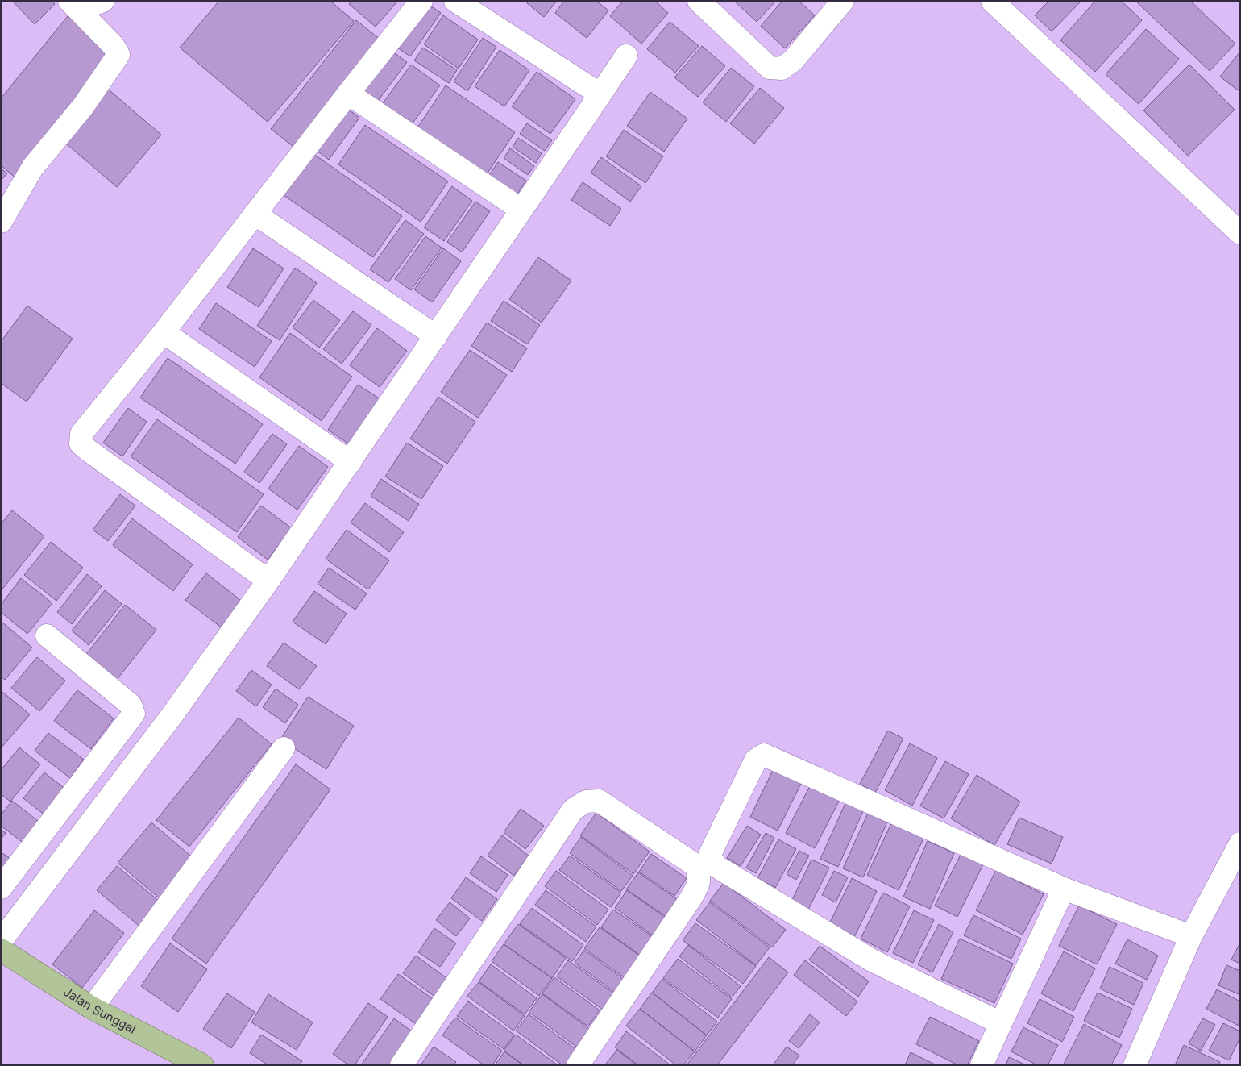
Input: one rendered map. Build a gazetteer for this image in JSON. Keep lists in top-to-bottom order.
{
  "streets": {
    "main road": ["Jalan Sunggal"]
  }
}
